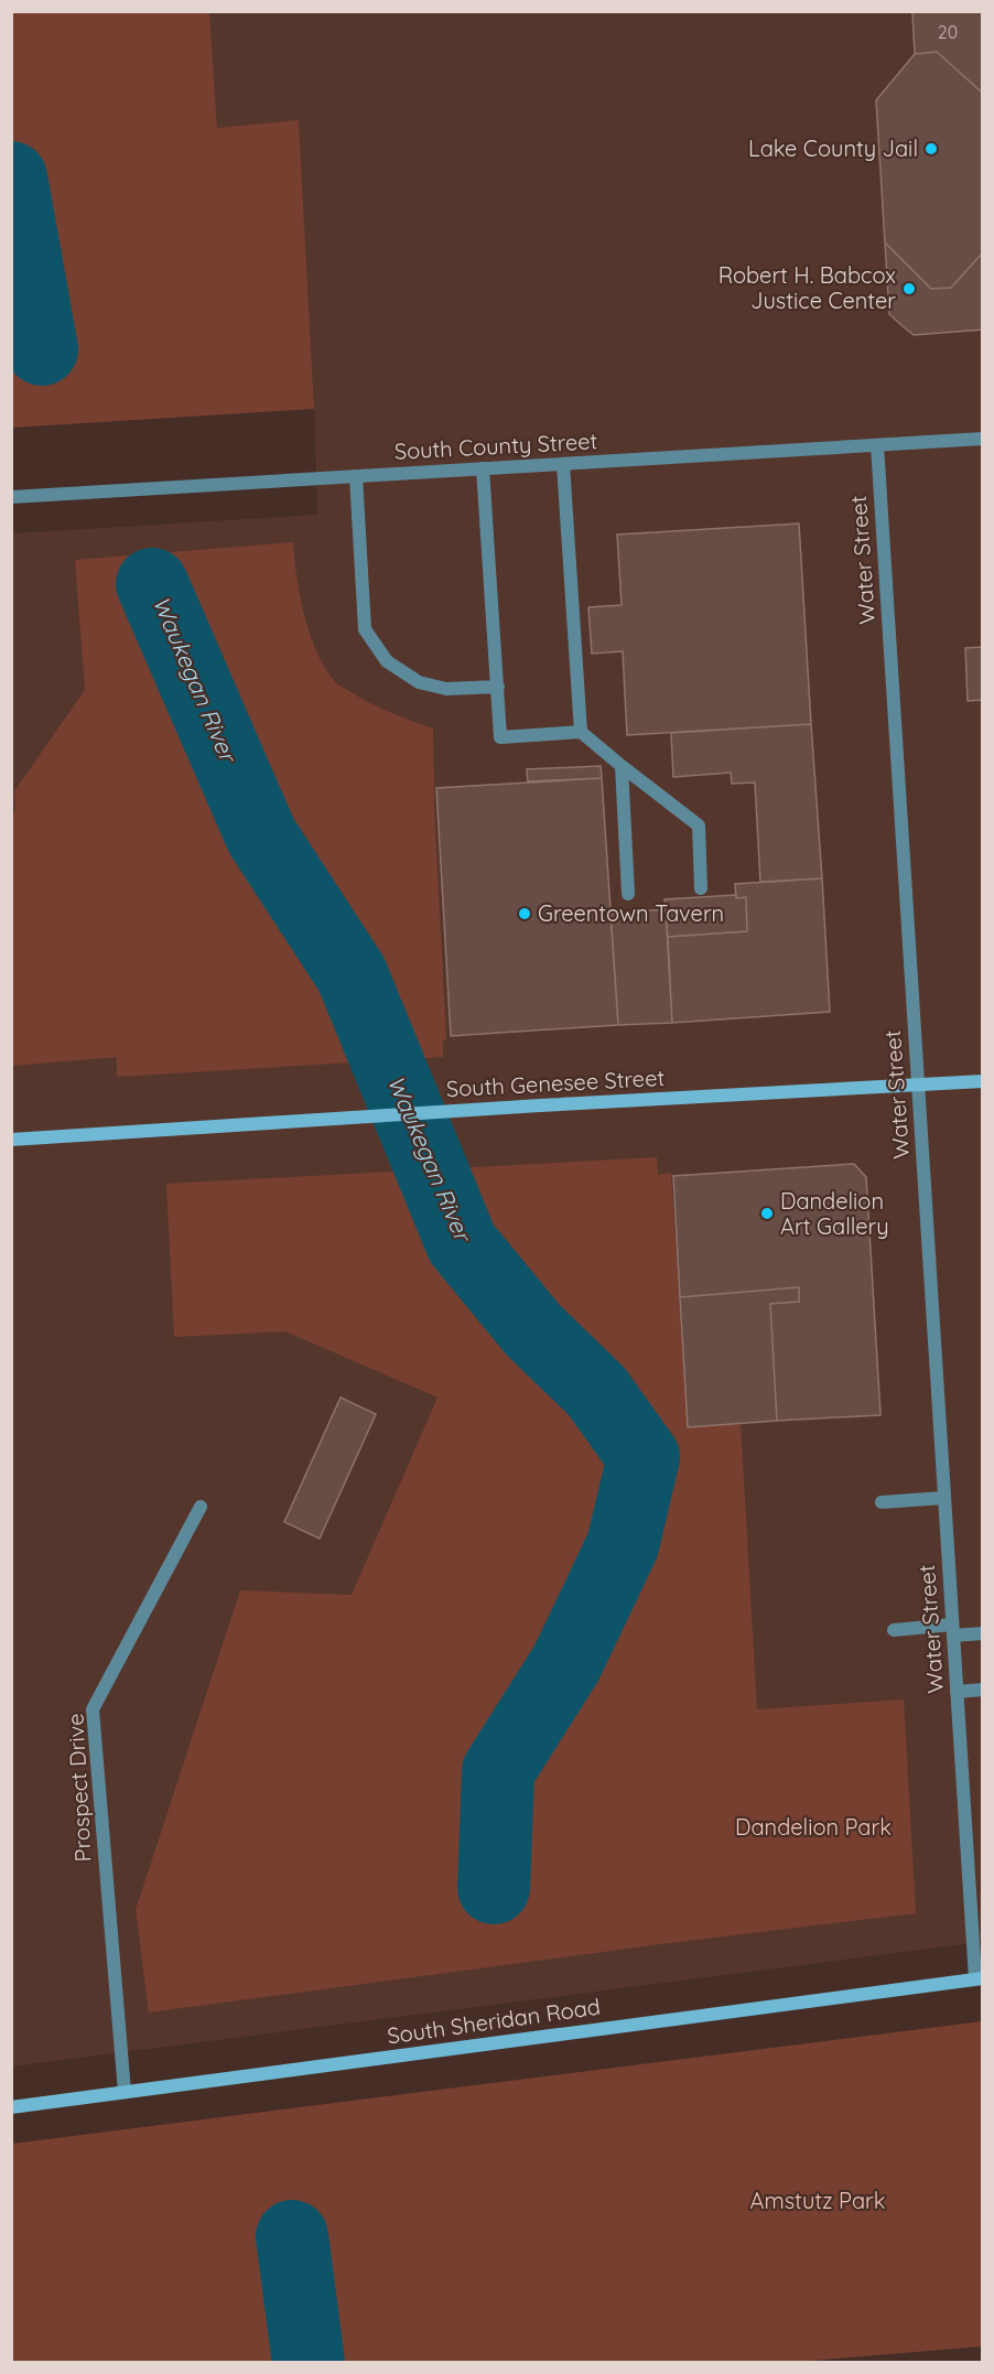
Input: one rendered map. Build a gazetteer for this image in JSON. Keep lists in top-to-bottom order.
{
  "streets": {
    "street": [
      "South County Street",
      "Water Street",
      "South Genesee Street",
      "Prospect Drive",
      "South Sheridan Road"
    ]
  },
  "crossings": [
    ["South County Street", "Water Street"],
    ["Water Street", "South Genesee Street"],
    ["Water Street", "South Sheridan Road"],
    ["Prospect Drive", "South Sheridan Road"]
  ],
  "water": ["Waukegan River"],
  "parks": ["Dandelion Park", "Amstutz Park"],
  "places": [
    "Lake County Jail",
    "Robert H. Babcox Justice Center",
    "Greentown Tavern",
    "Dandelion Art Gallery"
  ],
  "house_numbers": ["20"]
}
